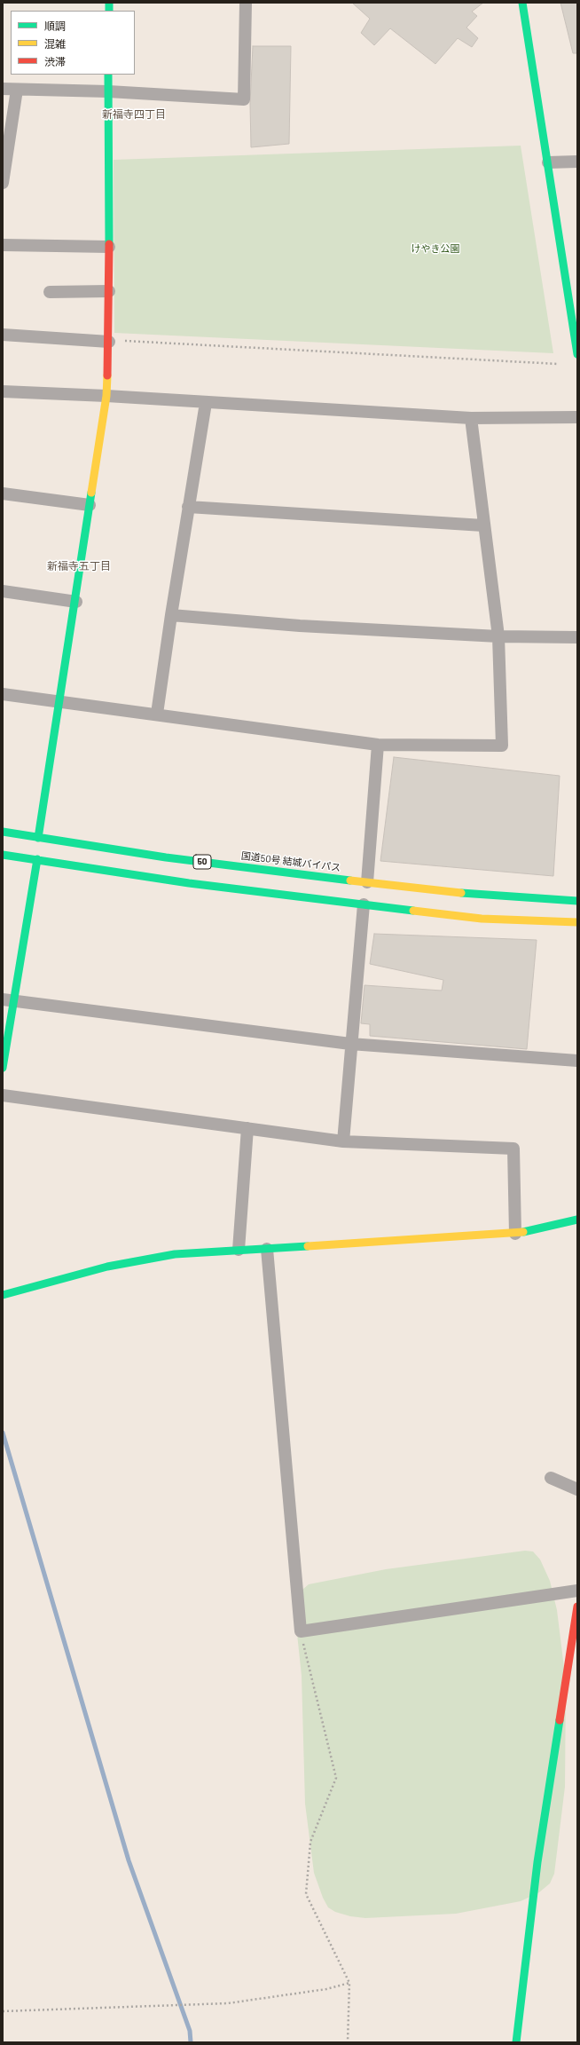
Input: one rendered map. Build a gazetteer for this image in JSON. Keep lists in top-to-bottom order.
{
  "streets": {
    "main road": ["50", "国道50号 結城バイパス"]
  },
  "districts": ["新福寺四丁目", "新福寺五丁目"],
  "parks": ["けやき公園"],
  "legend": ["順調", "混雑", "渋滞"]
}
